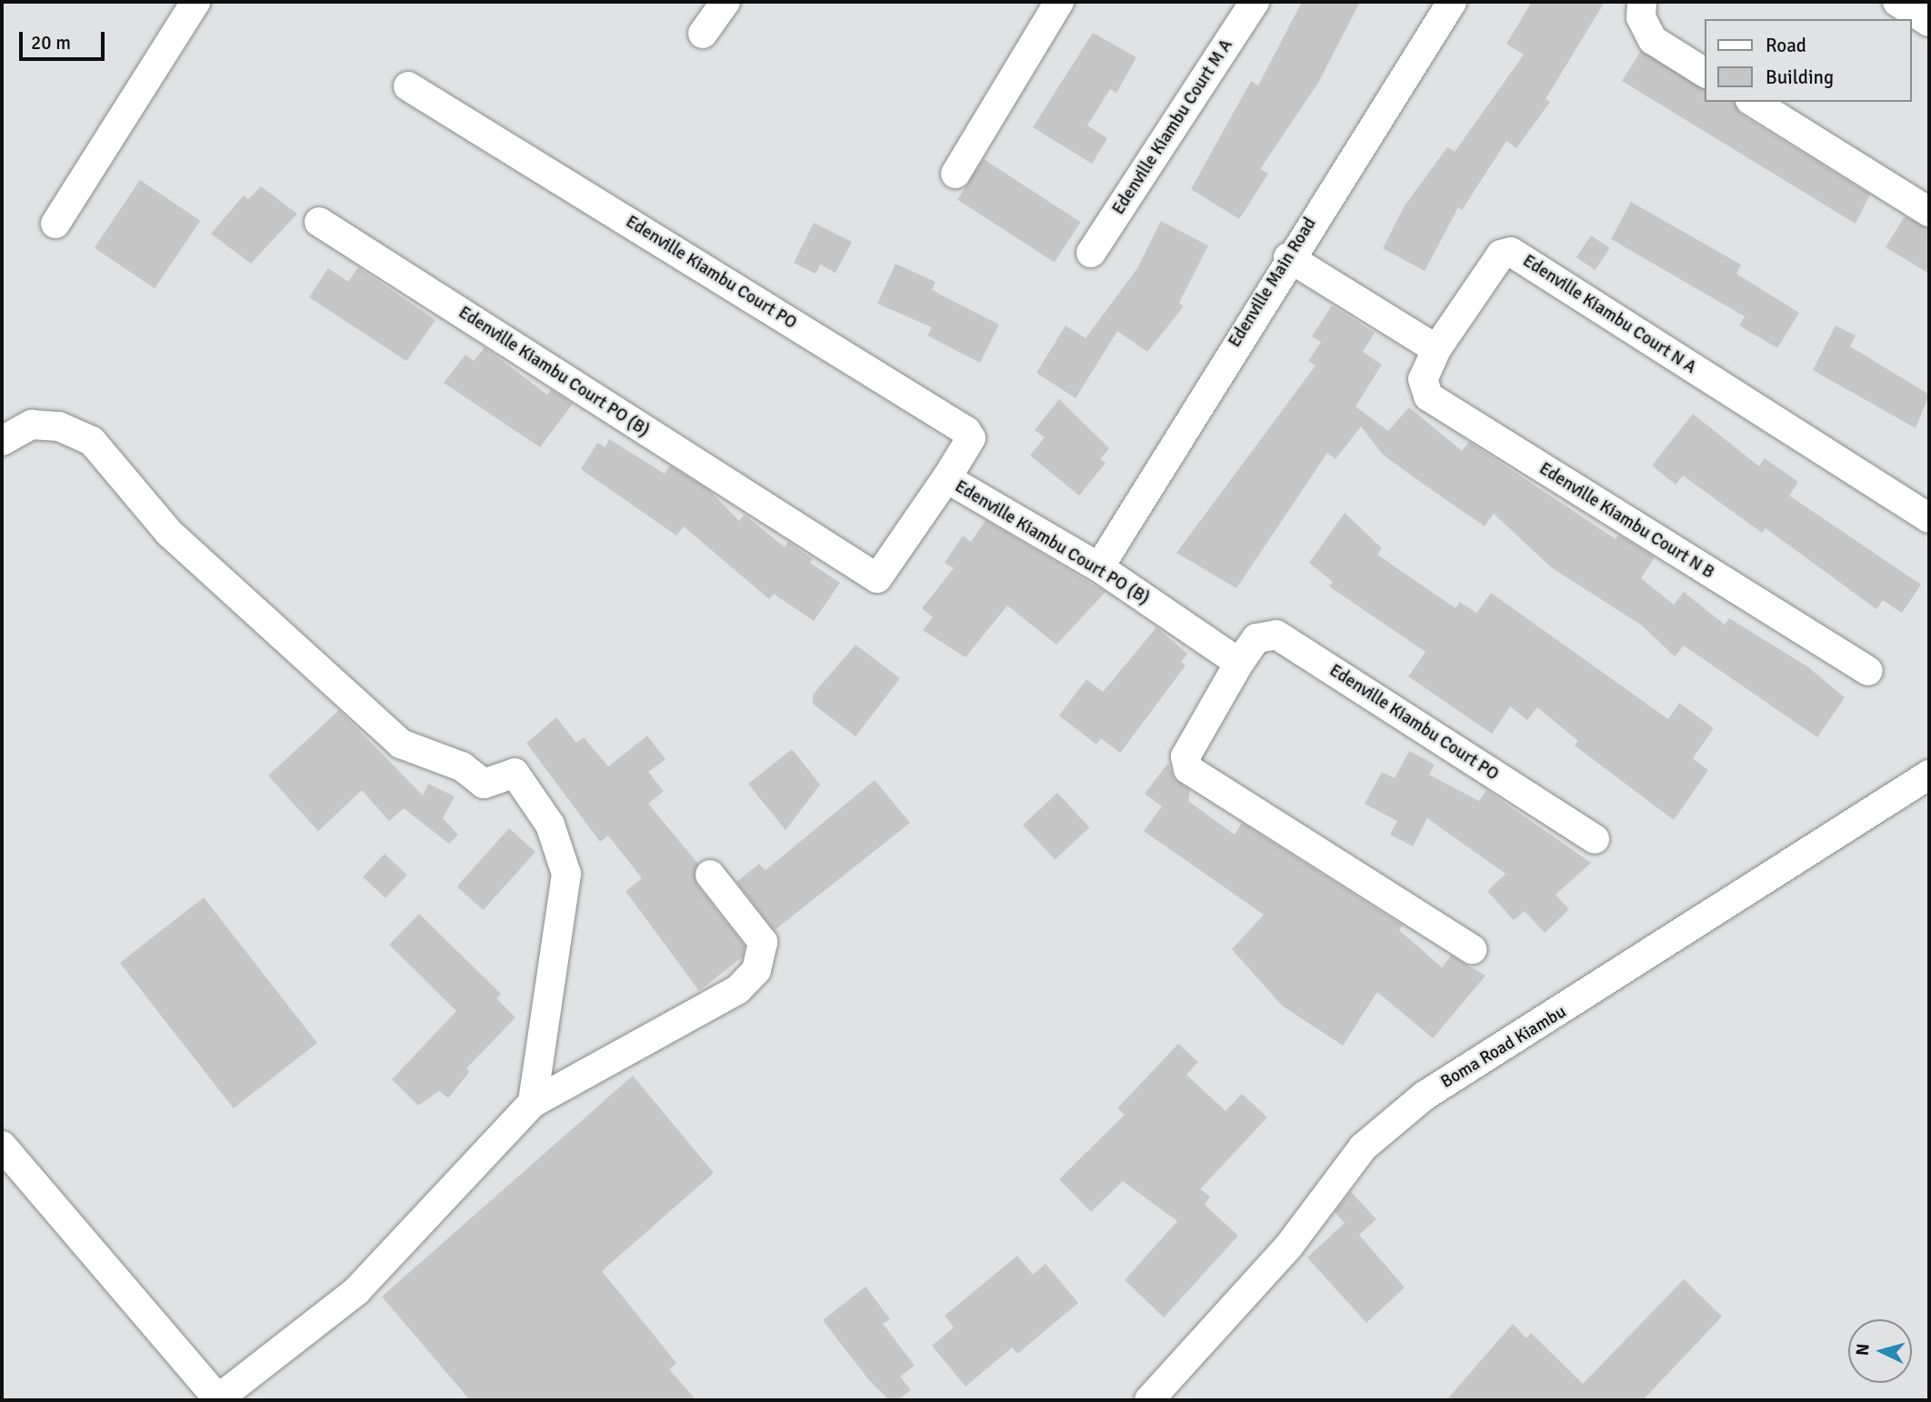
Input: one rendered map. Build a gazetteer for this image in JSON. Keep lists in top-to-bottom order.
{
  "streets": {
    "street": [
      "Edenville Kiambu Court M A",
      "Edenville Kiambu Court PO",
      "Edenville Main Road",
      "Edenville Kiambu Court N A",
      "Edenville Kiambu Court PO (B)",
      "Edenville Kiambu Court N B",
      "Boma Road Kiambu"
    ]
  },
  "crossings": [
    ["Edenville Kiambu Court PO", "Edenville Kiambu Court PO (B)"],
    ["Edenville Main Road", "Edenville Kiambu Court PO (B)"],
    ["Edenville Kiambu Court N A", "Edenville Kiambu Court N B"]
  ],
  "legend": ["Road", "Building"],
  "scale_bar": "20 m",
  "north": "left"
}
